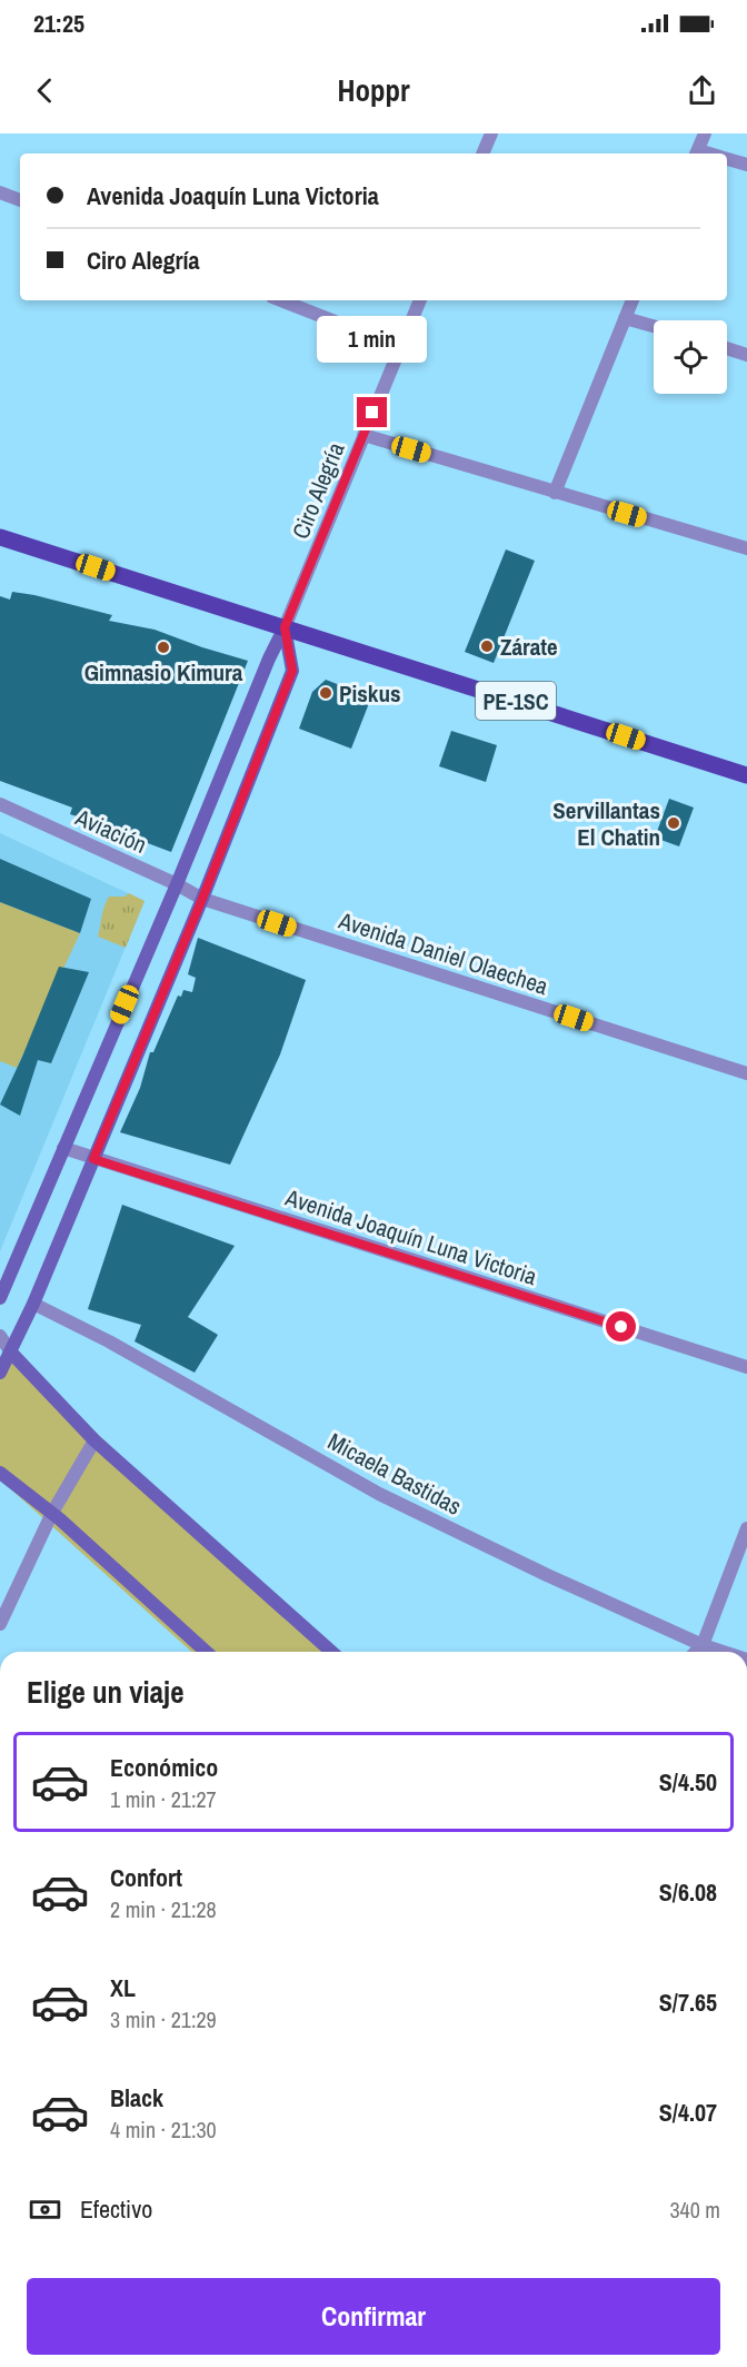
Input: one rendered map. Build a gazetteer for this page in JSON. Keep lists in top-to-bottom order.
{
  "streets": {
    "main road": ["PE-1SC"],
    "street": [
      "Ciro Alegría",
      "Aviación",
      "Avenida Daniel Olaechea",
      "Avenida Joaquín Luna Victoria",
      "Micaela Bastidas"
    ]
  },
  "crossings": [
    ["Ciro Alegría", "PE-1SC"],
    ["Aviación", "Avenida Daniel Olaechea"]
  ],
  "places": [
    "Zárate",
    "Gimnasio Kimura",
    "Piskus",
    "Servillantas El Chatin"
  ],
  "page": {
    "status": "21:25",
    "header": "Hoppr",
    "banner": ["Avenida Joaquín Luna Victoria", "Ciro Alegría"],
    "bubble": "1 min",
    "heading": "Elige un viaje",
    "list": [
      {
        "name": "Económico",
        "note": "1 min · 21:27",
        "value": "S/4.50"
      },
      {
        "name": "Confort",
        "note": "2 min · 21:28",
        "value": "S/6.08"
      },
      {
        "name": "XL",
        "note": "3 min · 21:29",
        "value": "S/7.65"
      },
      {
        "name": "Black",
        "note": "4 min · 21:30",
        "value": "S/4.07"
      }
    ],
    "pay": ["Efectivo", "340 m"],
    "buttons": "Confirmar"
  }
}
